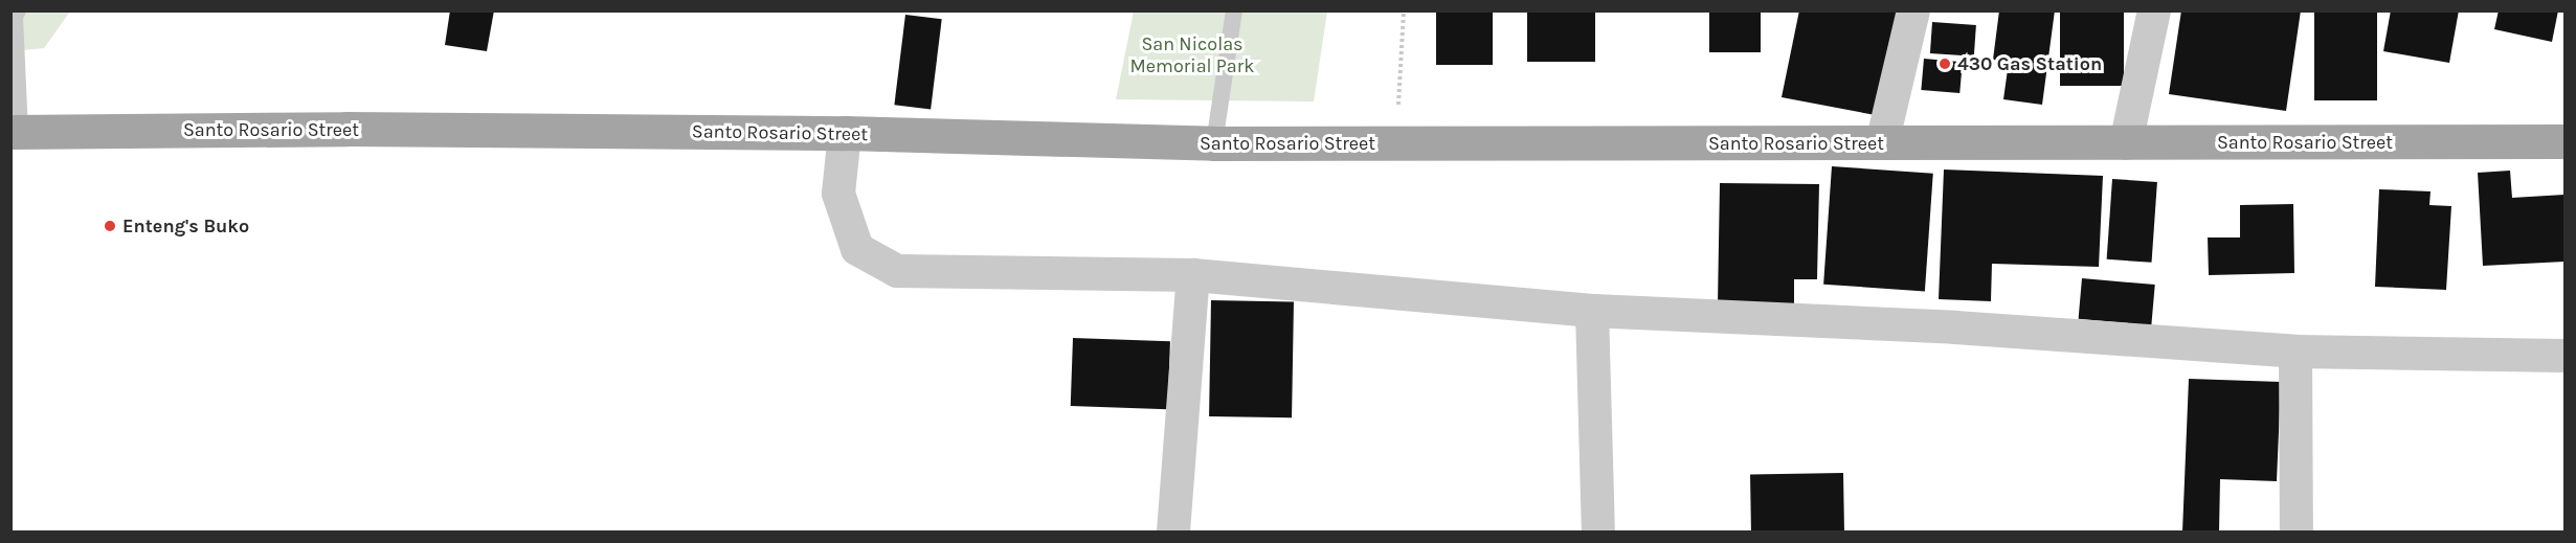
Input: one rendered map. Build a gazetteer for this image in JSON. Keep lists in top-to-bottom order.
{
  "streets": {
    "main road": ["Santo Rosario Street"]
  },
  "parks": ["San Nicolas Memorial Park"],
  "places": ["430 Gas Station", "Enteng's Buko"]
}
